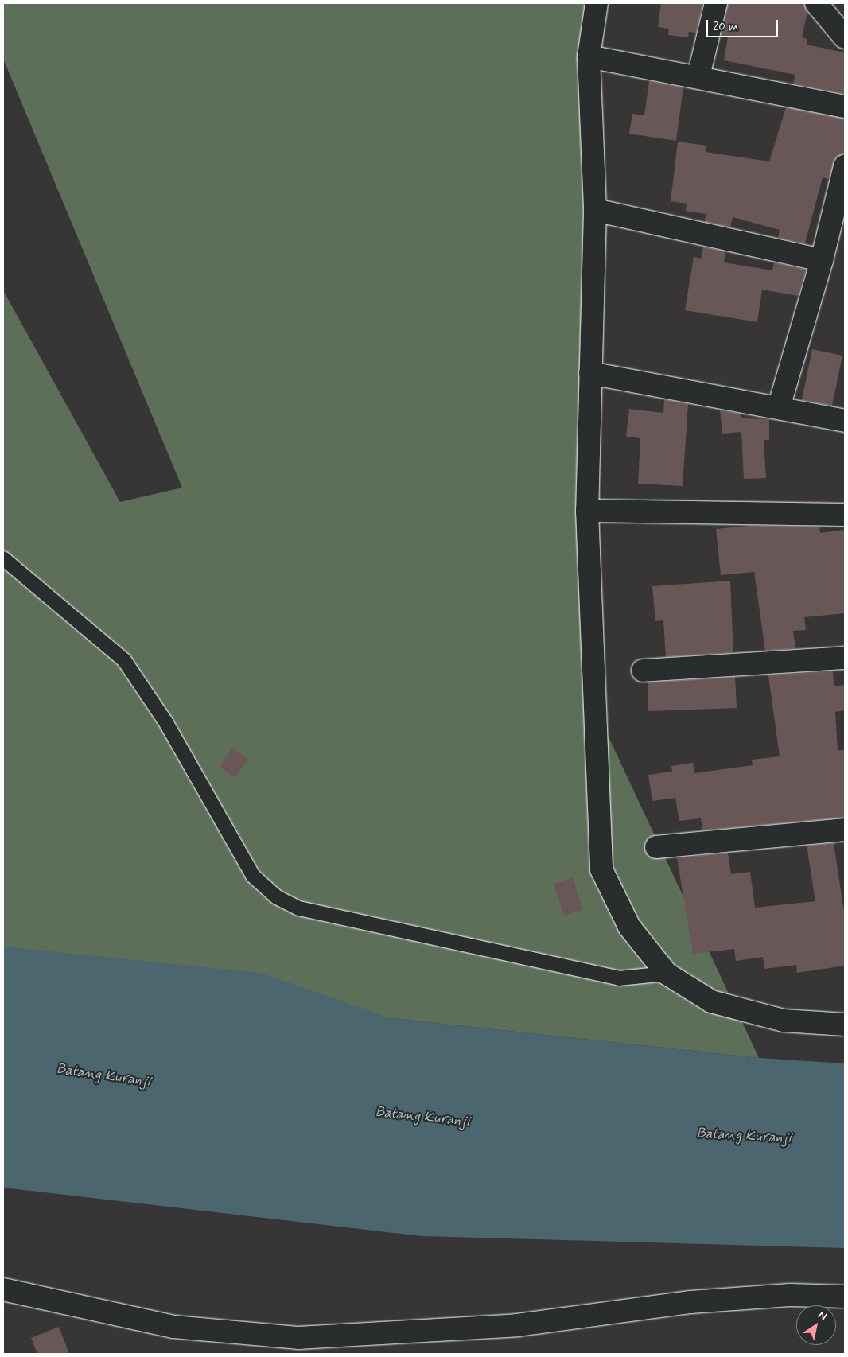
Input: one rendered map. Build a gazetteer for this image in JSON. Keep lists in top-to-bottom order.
{
  "water": ["Batang Kuranji"],
  "scale_bar": "20 m",
  "north": "top right"
}
